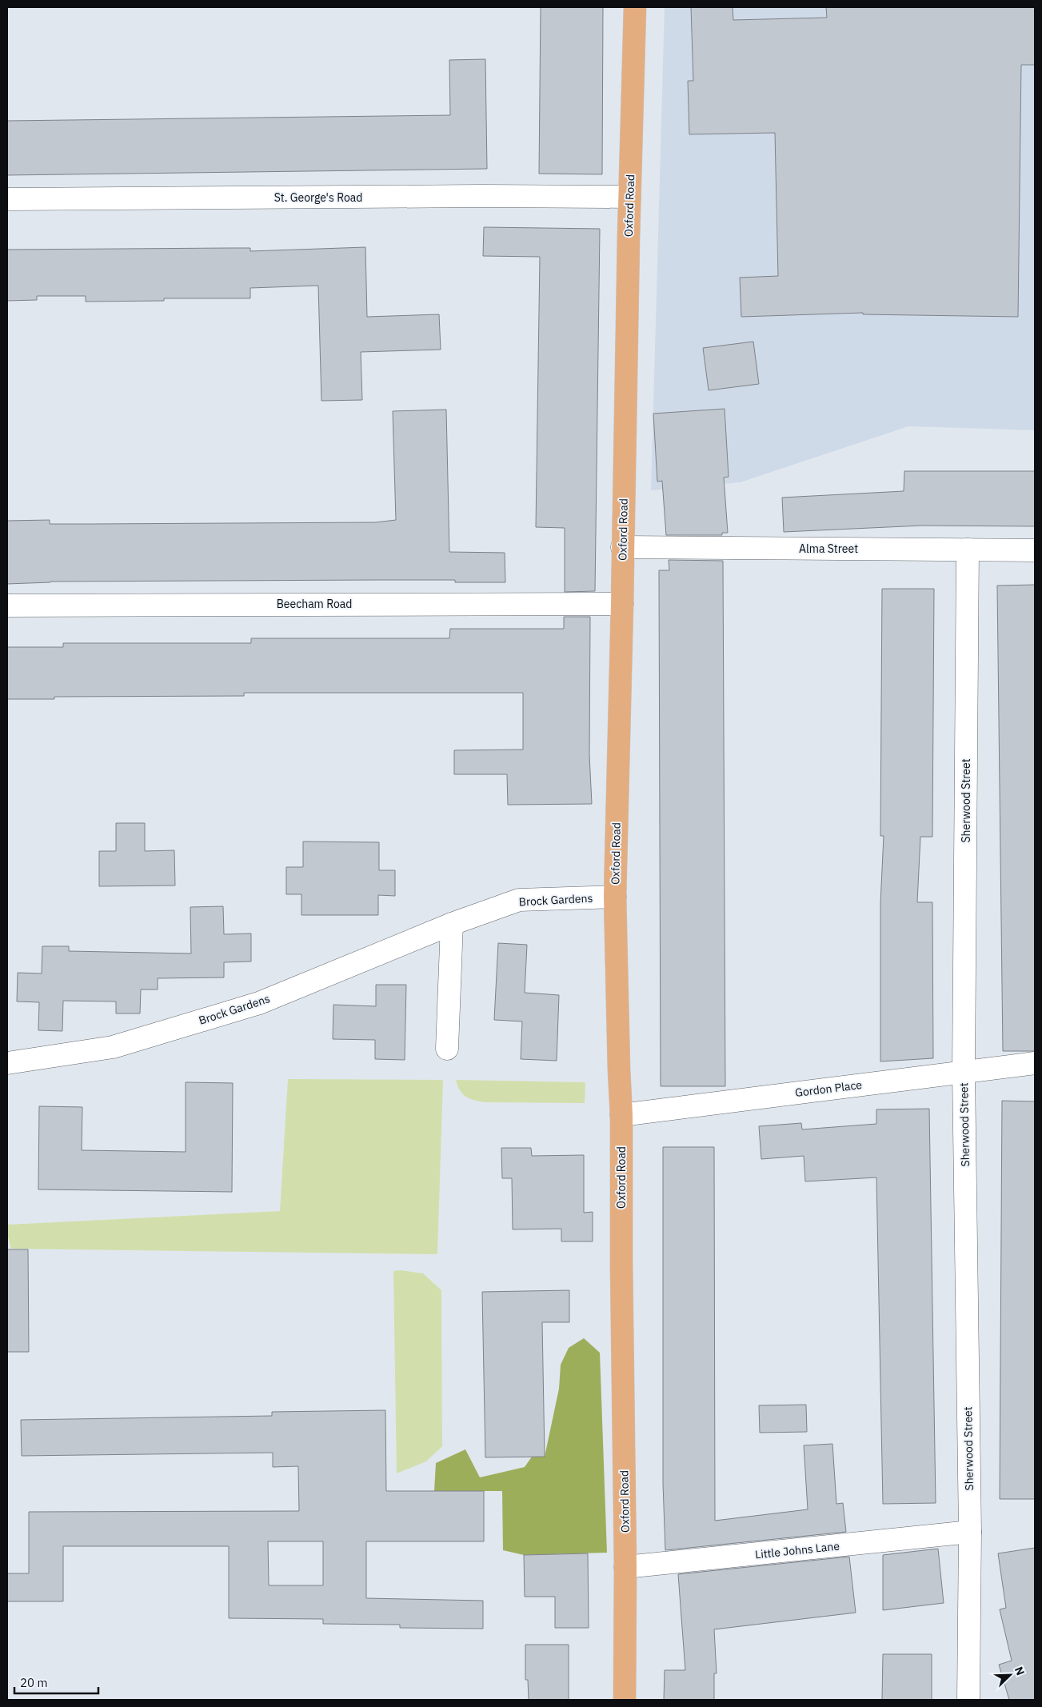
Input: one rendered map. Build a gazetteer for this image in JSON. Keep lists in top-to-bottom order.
{
  "streets": {
    "main road": ["Oxford Road"],
    "street": [
      "St. George's Road",
      "Alma Street",
      "Beecham Road",
      "Sherwood Street",
      "Brock Gardens",
      "Gordon Place",
      "Little Johns Lane"
    ]
  },
  "crossings": [
    ["St. George's Road", "Oxford Road"],
    ["Oxford Road", "Alma Street"],
    ["Oxford Road", "Beecham Road"],
    ["Oxford Road", "Brock Gardens"],
    ["Oxford Road", "Gordon Place"],
    ["Oxford Road", "Little Johns Lane"],
    ["Alma Street", "Sherwood Street"],
    ["Sherwood Street", "Gordon Place"],
    ["Sherwood Street", "Little Johns Lane"]
  ],
  "scale_bar": "20 m",
  "north": "top right"
}
